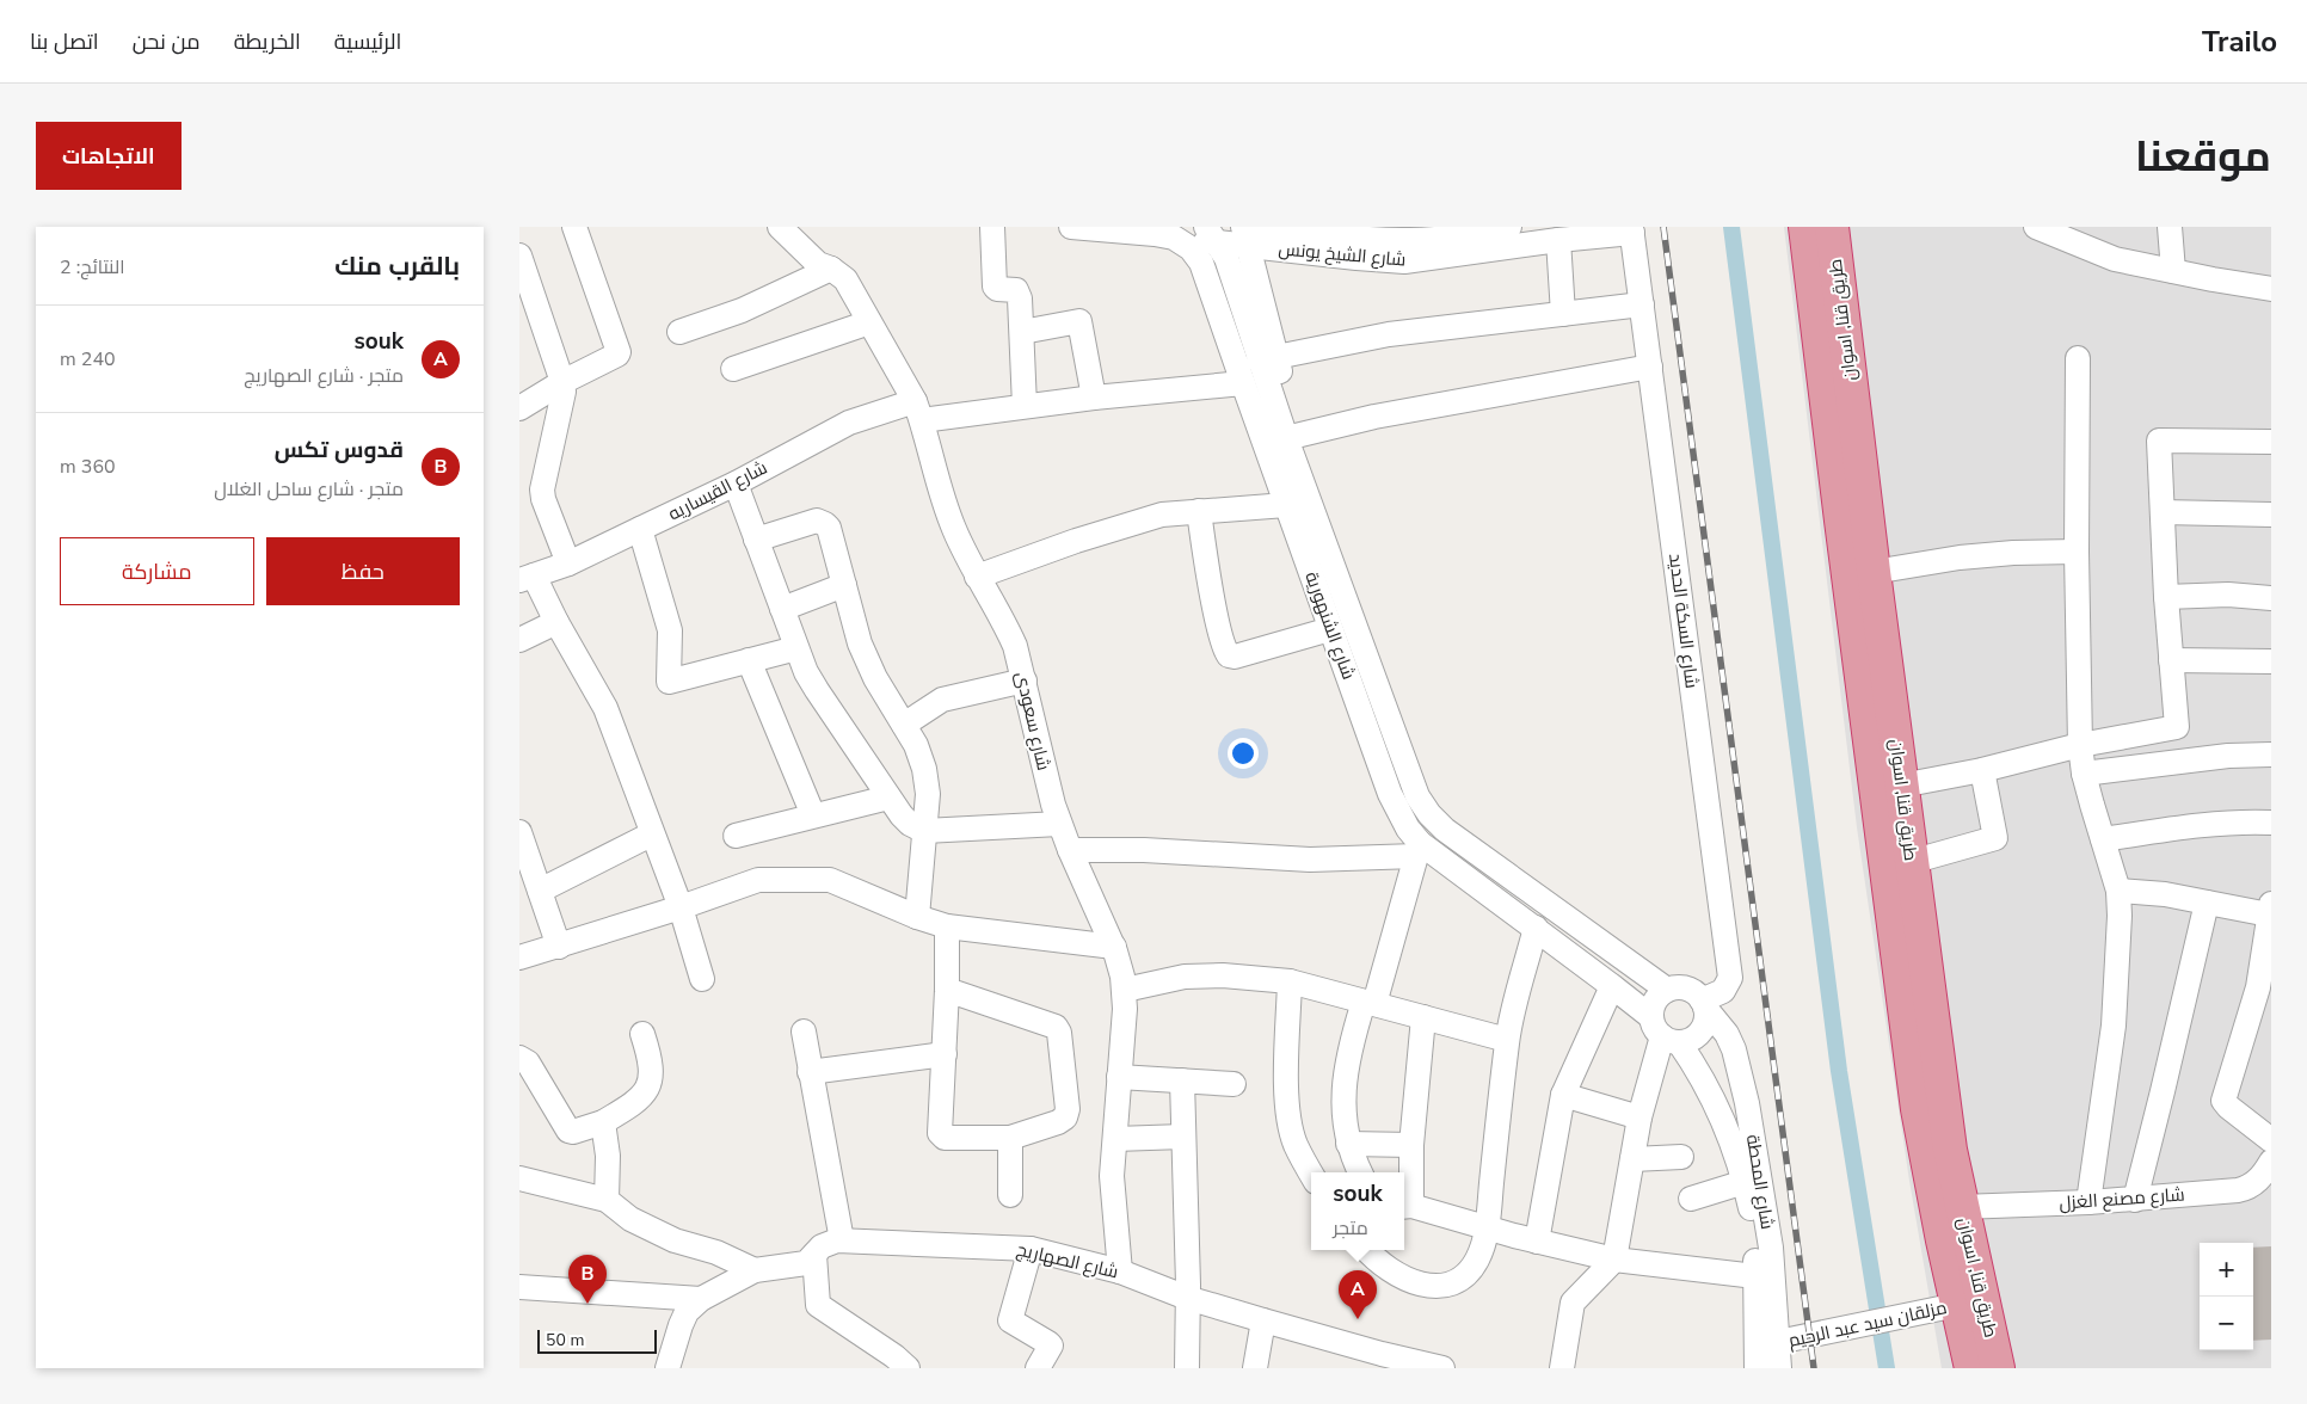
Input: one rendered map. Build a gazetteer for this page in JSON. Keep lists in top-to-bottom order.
{
  "streets": {
    "highway": ["طريق قنا, اسوان"],
    "street": [
      "شارع الشيخ يونس",
      "شارع القيساريه",
      "شارع السكة الحديد",
      "شارع الشنهورية",
      "شارع سعودى",
      "شارع المحطة",
      "شارع مصنع الغزل",
      "شارع الصهاريج",
      "مزلقان سيد عبد الرحيم"
    ]
  },
  "crossings": [
    ["شارع الشيخ يونس", "شارع السكة الحديد"],
    ["شارع الشيخ يونس", "شارع الشنهورية"],
    ["طريق قنا, اسوان", "شارع مصنع الغزل"],
    ["طريق قنا, اسوان", "مزلقان سيد عبد الرحيم"],
    ["شارع القيساريه", "شارع الشنهورية"],
    ["شارع القيساريه", "شارع سعودى"],
    ["شارع السكة الحديد", "شارع الشنهورية"],
    ["شارع السكة الحديد", "شارع المحطة"],
    ["شارع الشنهورية", "شارع المحطة"],
    ["شارع سعودى", "شارع الصهاريج"],
    ["شارع المحطة", "مزلقان سيد عبد الرحيم"]
  ],
  "scale_bar": "50 m",
  "page": {
    "header": "Trailo",
    "nav": [
      "الرئيسية",
      "الخريطة",
      "من نحن",
      "اتصل بنا"
    ],
    "title": "موقعنا",
    "buttons": [
      "الاتجاهات",
      ["حفظ", "مشاركة"]
    ],
    "heading": ["بالقرب منك", "النتائج: 2"],
    "list": [
      {
        "mark": "A",
        "name": "souk",
        "note": "متجر · شارع الصهاريج",
        "value": "240 m"
      },
      {
        "mark": "B",
        "name": "قدوس تكس",
        "note": "متجر · شارع ساحل الغلال",
        "value": "360 m"
      }
    ],
    "popup": ["souk", "متجر"],
    "map_buttons": ["+", "−"],
    "pins": ["B", "A"],
    "scale": "50 m"
  }
}
